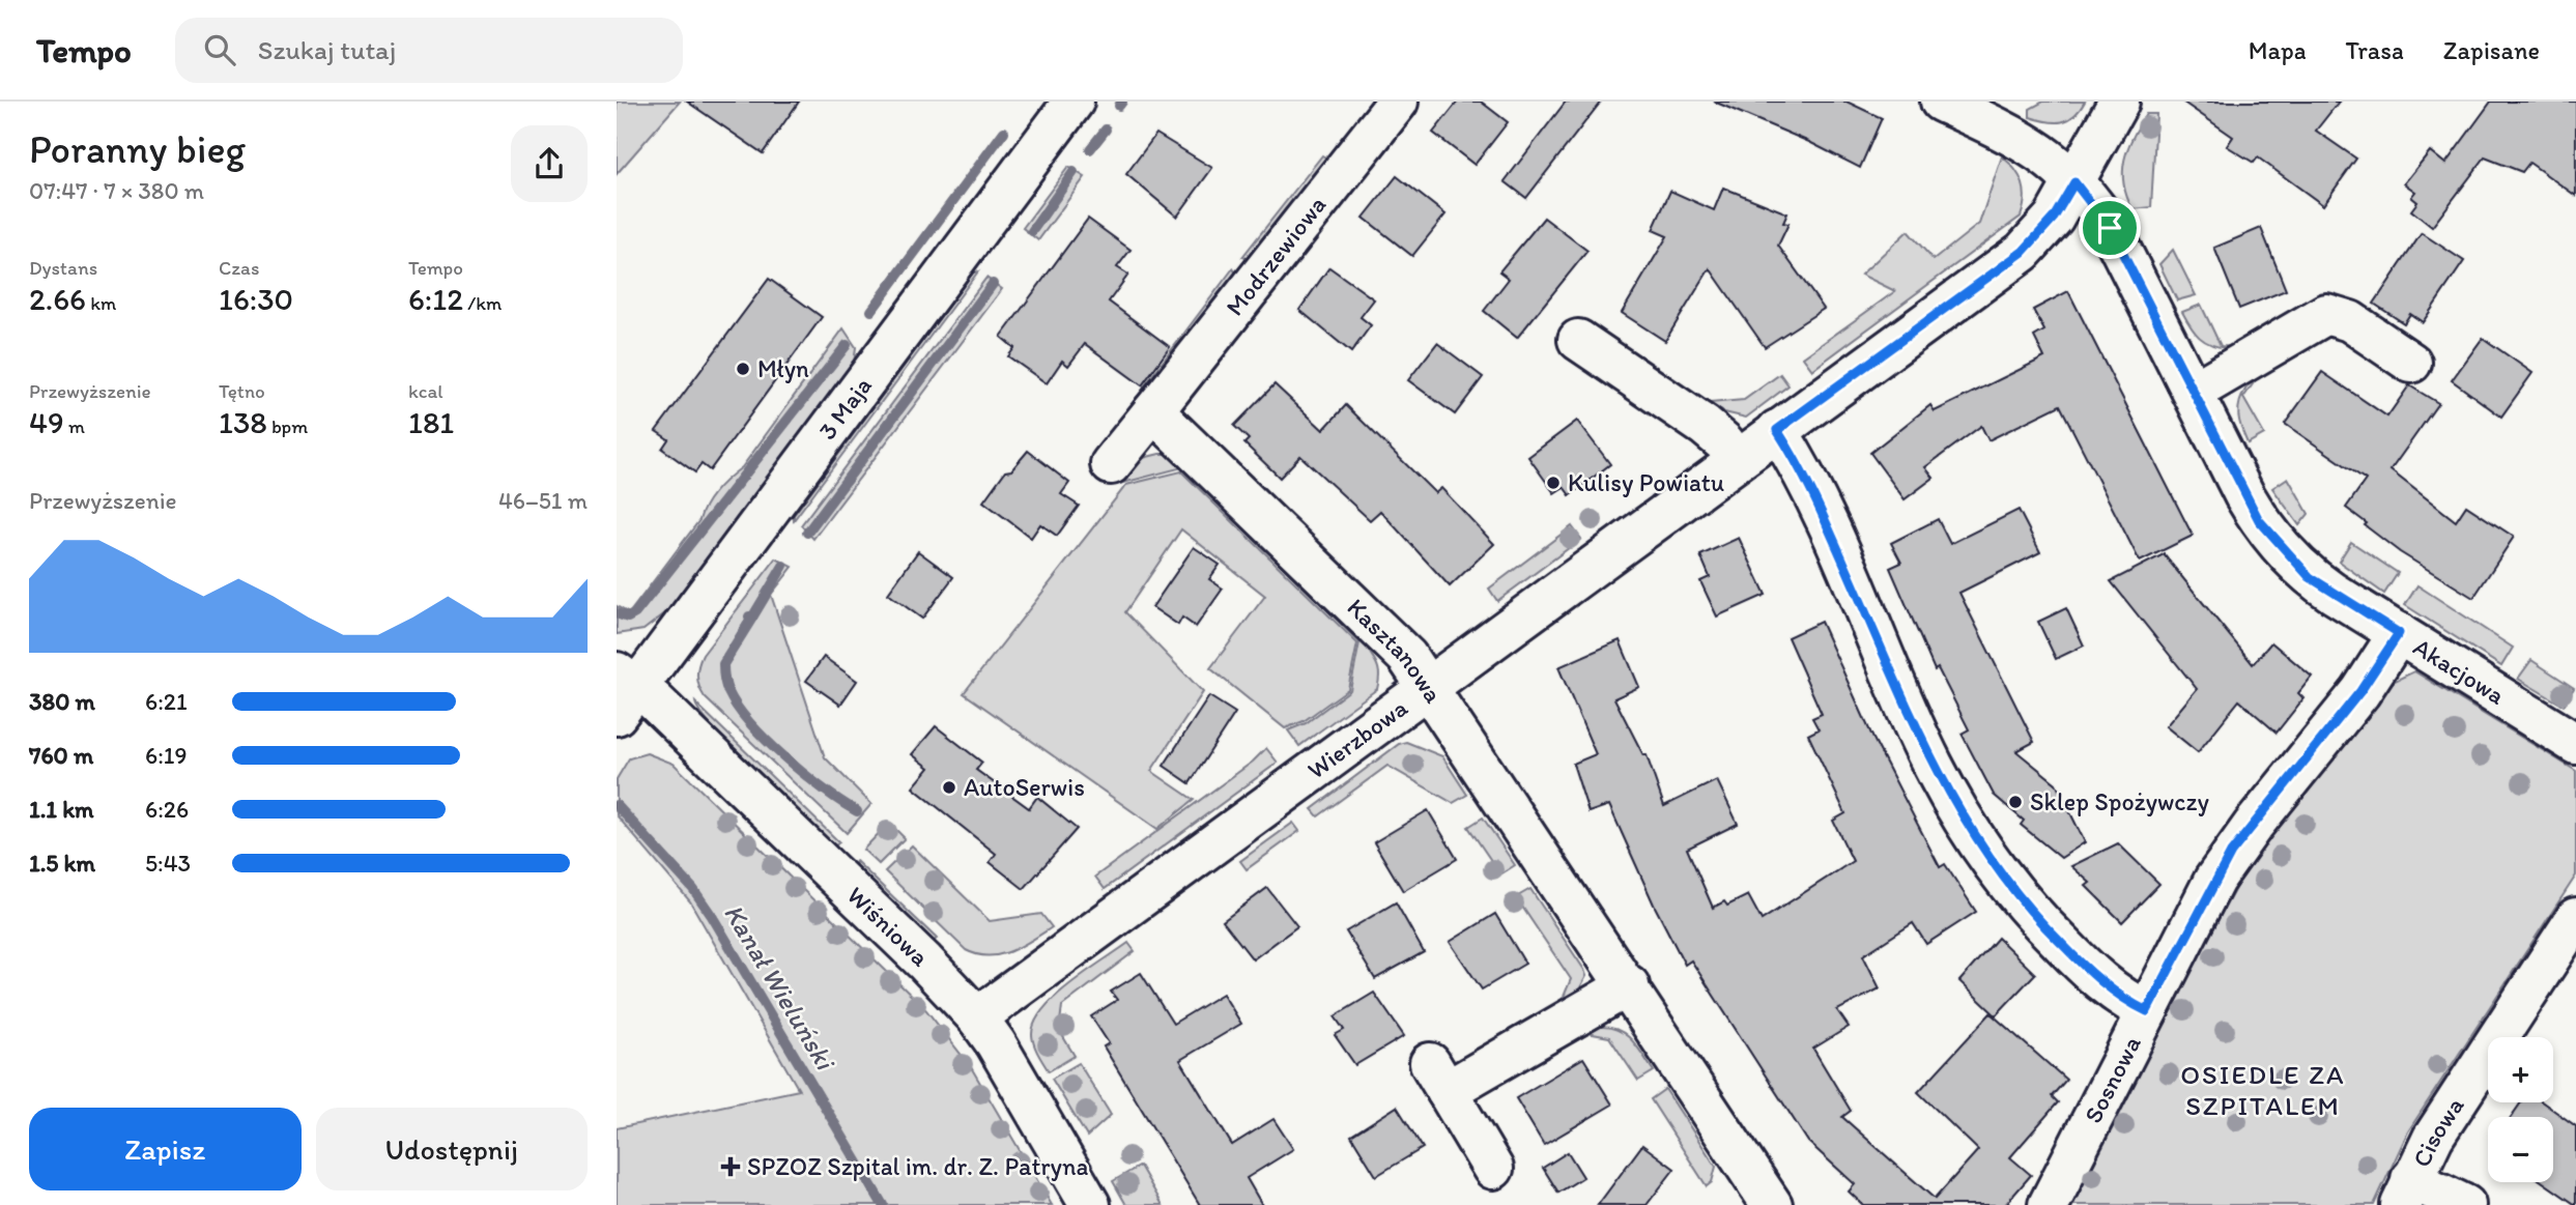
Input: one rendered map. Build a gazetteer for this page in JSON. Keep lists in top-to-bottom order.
{
  "streets": {
    "street": [
      "Modrzewiowa",
      "3 Maja",
      "Kasztanowa",
      "Akacjowa",
      "Wierzbowa",
      "Wiśniowa",
      "Sosnowa",
      "Cisowa"
    ]
  },
  "crossings": [
    ["Modrzewiowa", "Kasztanowa"],
    ["3 Maja", "Wiśniowa"],
    ["Kasztanowa", "Wierzbowa"],
    ["Akacjowa", "Wierzbowa"],
    ["Akacjowa", "Sosnowa"],
    ["Wierzbowa", "Wiśniowa"]
  ],
  "districts": ["OSIEDLE ZA SZPITALEM"],
  "water": ["Kanał Wieluński"],
  "places": {
    "other": [
      "Młyn",
      "Kulisy Powiatu",
      "AutoSerwis",
      "Sklep Spożywczy"
    ],
    "health": ["SPZOZ Szpital im. dr. Z. Patryna"]
  },
  "page": {
    "header": "Tempo",
    "search": "Szukaj tutaj",
    "nav": ["Mapa", "Trasa", "Zapisane"],
    "heading": ["Poranny bieg", "07:47 · 7 × 380 m"],
    "stats": [
      ["Dystans", "2.66 km"],
      ["Czas", "16:30"],
      ["Tempo", "6:12 /km"],
      ["Przewyższenie", "49 m"],
      ["Tętno", "138 bpm"],
      ["kcal", "181"]
    ],
    "chart": ["Przewyższenie", "46–51 m"],
    "list": [
      {
        "name": "380 m",
        "note": "6:21"
      },
      {
        "name": "760 m",
        "note": "6:19"
      },
      {
        "name": "1.1 km",
        "note": "6:26"
      },
      {
        "name": "1.5 km",
        "note": "5:43"
      }
    ],
    "map_buttons": ["+", "−"],
    "buttons": ["Zapisz", "Udostępnij"]
  }
}
